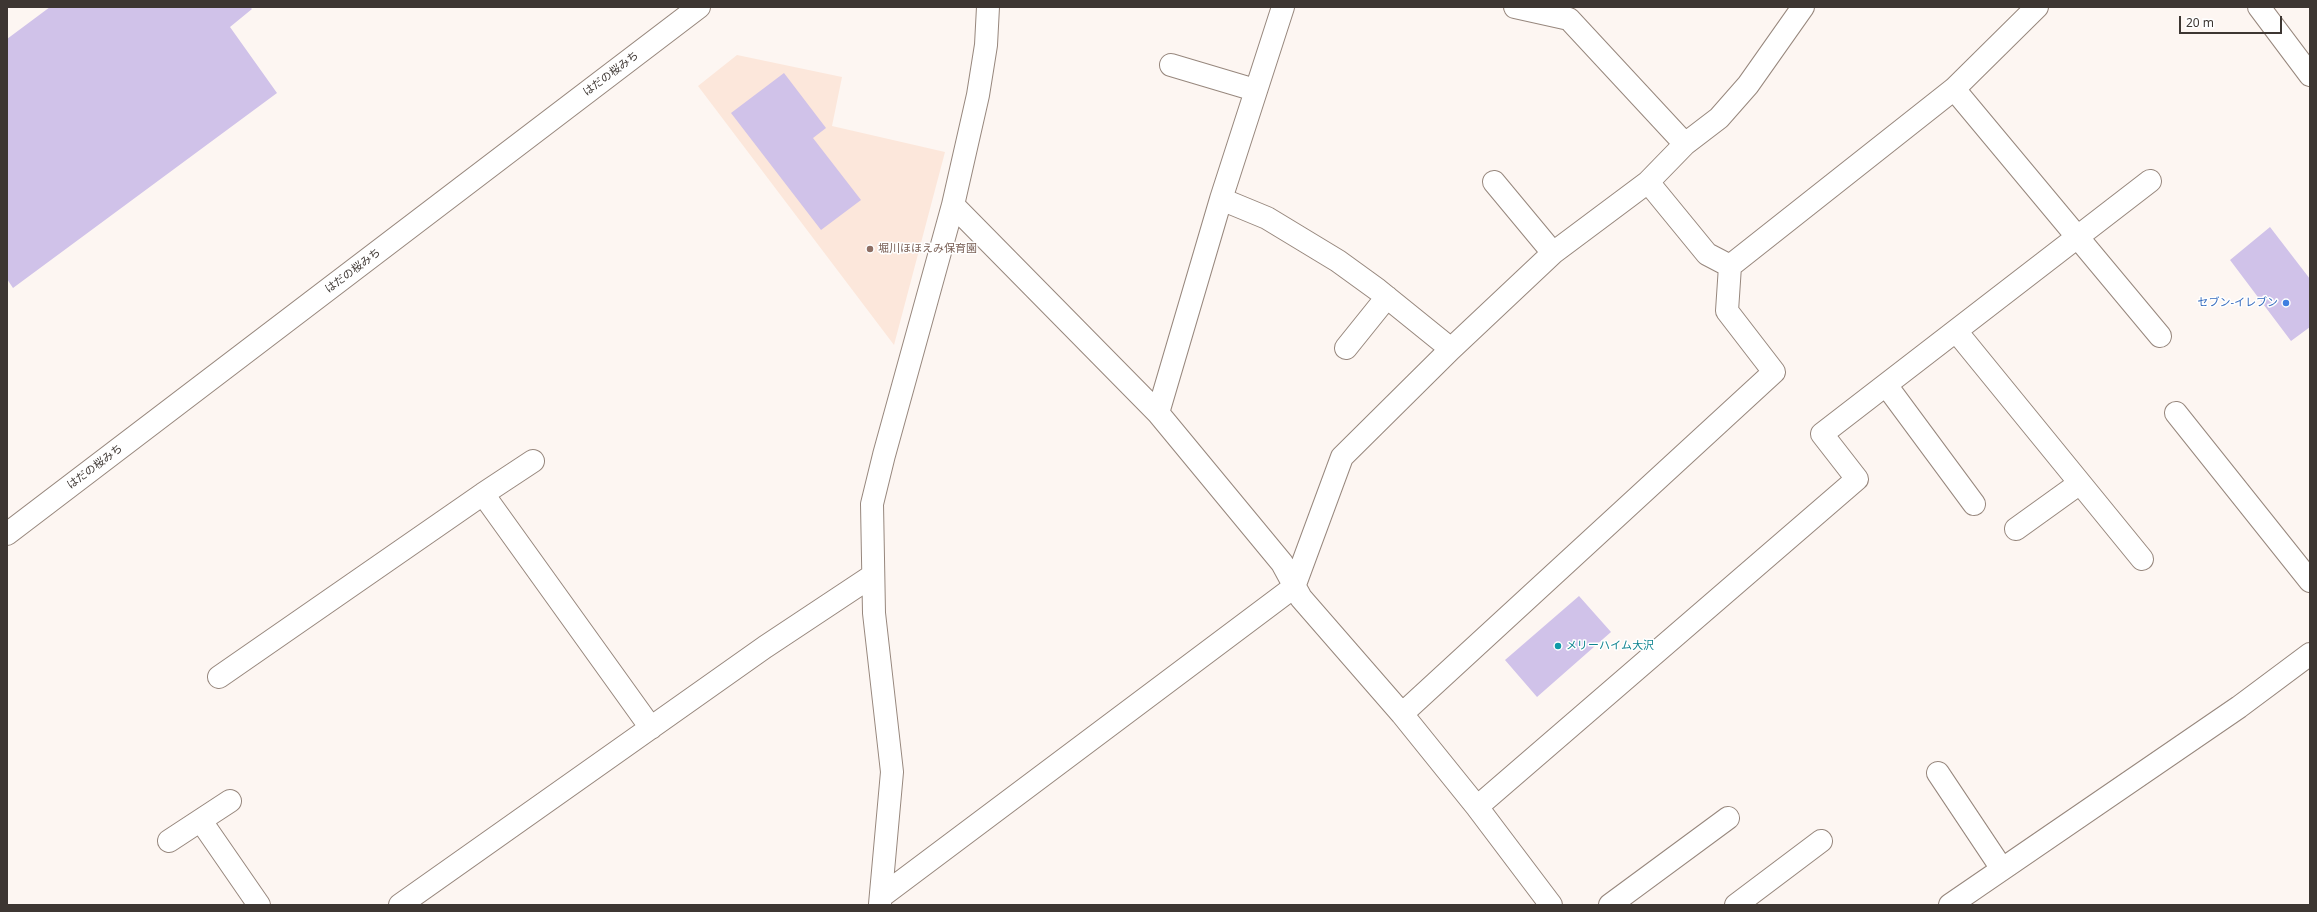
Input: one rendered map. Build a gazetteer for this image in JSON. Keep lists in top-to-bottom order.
{
  "streets": {
    "street": ["はだの桜みち"]
  },
  "places": ["堀川ほほえみ保育園", "セブン-イレブン", "メリーハイム大沢"],
  "scale_bar": "20 m"
}
